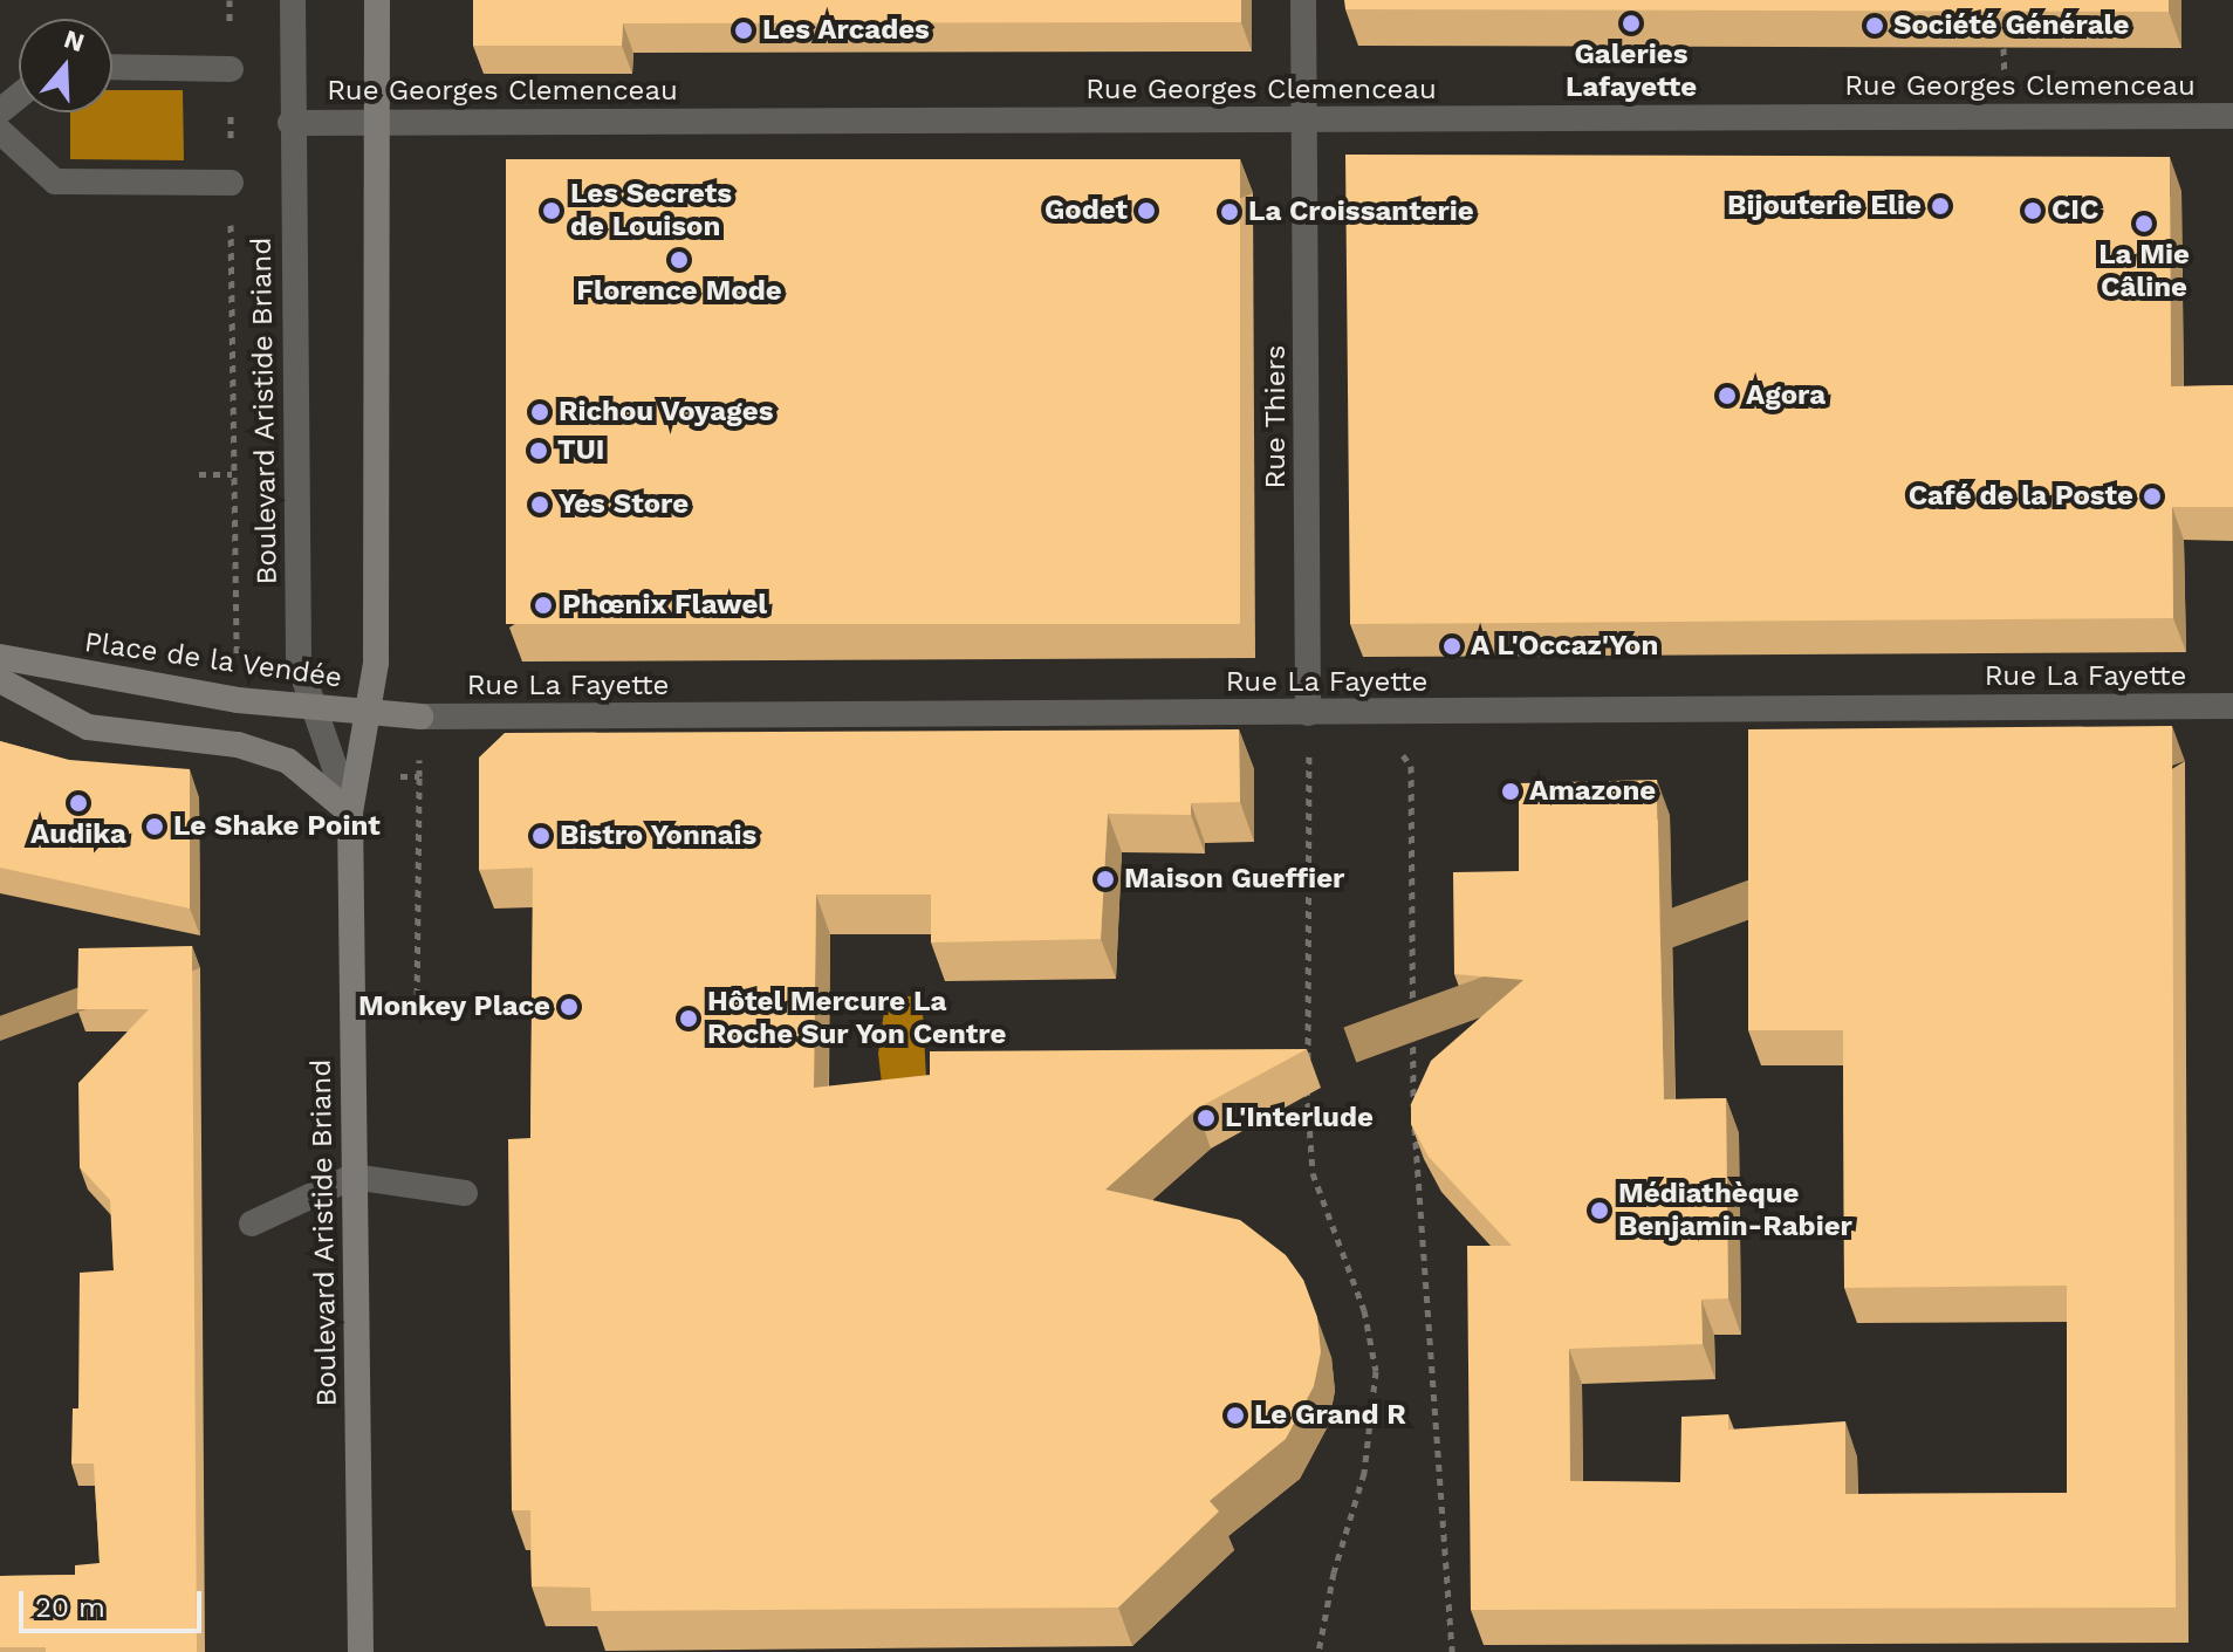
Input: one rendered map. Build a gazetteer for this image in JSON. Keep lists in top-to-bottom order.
{
  "streets": {
    "main road": ["Boulevard Aristide Briand", "Place de la Vendée"],
    "street": ["Rue Georges Clemenceau", "Rue Thiers", "Rue La Fayette"]
  },
  "crossings": [
    ["Rue Georges Clemenceau", "Boulevard Aristide Briand"],
    ["Rue Georges Clemenceau", "Rue Thiers"],
    ["Boulevard Aristide Briand", "Place de la Vendée"],
    ["Rue Thiers", "Rue La Fayette"],
    ["Place de la Vendée", "Rue La Fayette"]
  ],
  "places": [
    "Galeries Lafayette",
    "Société Générale",
    "Les Arcades",
    "Bijouterie Elie",
    "Les Secrets de Louison",
    "Godet",
    "CIC",
    "La Croissanterie",
    "La Mie Câline",
    "Florence Mode",
    "Agora",
    "Richou Voyages",
    "TUI",
    "Café de la Poste",
    "Yes Store",
    "Phœnix Flawel",
    "A L'Occaz'Yon",
    "Amazone",
    "Audika",
    "Le Shake Point",
    "Bistro Yonnais",
    "Maison Gueffier",
    "Monkey Place",
    "Hôtel Mercure La Roche Sur Yon Centre",
    "L'Interlude",
    "Médiathèque Benjamin-Rabier",
    "Le Grand R"
  ],
  "scale_bar": "20 m",
  "north": "top"
}
